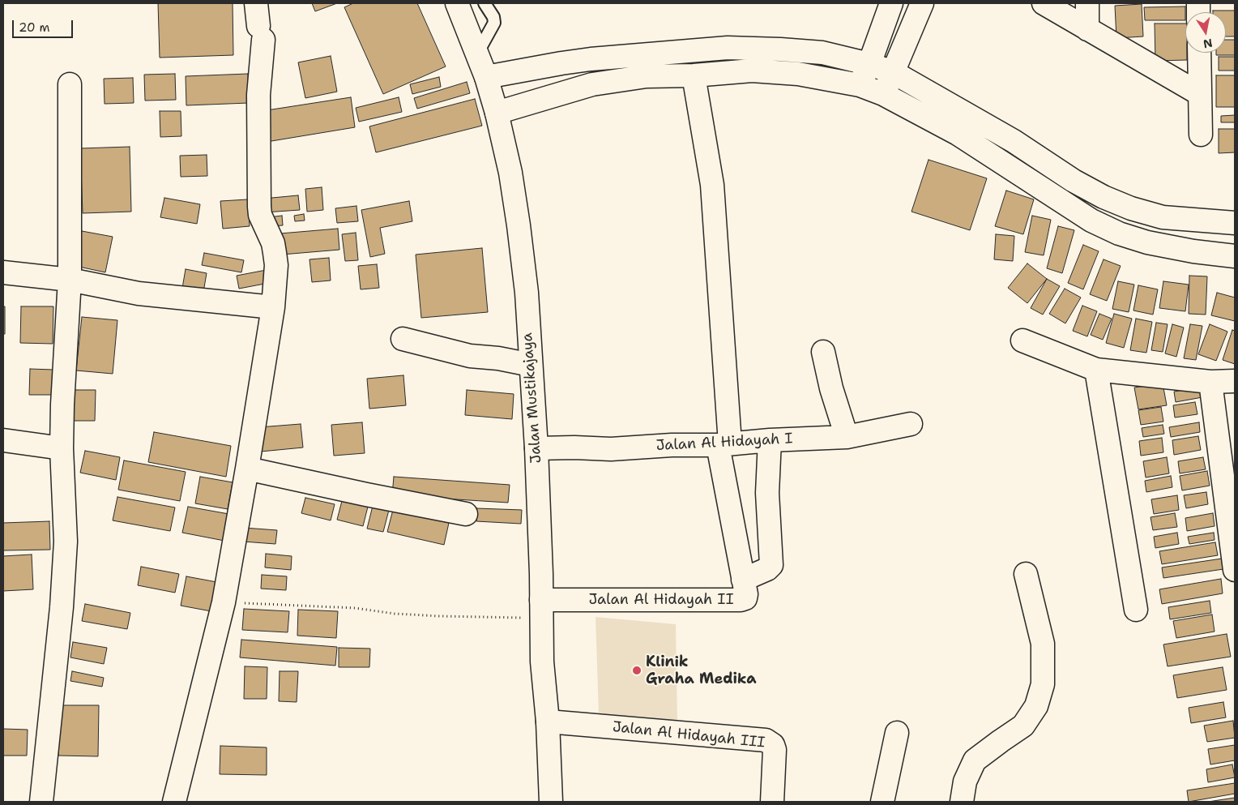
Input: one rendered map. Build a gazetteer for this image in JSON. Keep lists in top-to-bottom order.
{
  "streets": {
    "street": [
      "Jalan Mustikajaya",
      "Jalan Al Hidayah I",
      "Jalan Al Hidayah II",
      "Jalan Al Hidayah III"
    ]
  },
  "crossings": [
    ["Jalan Mustikajaya", "Jalan Al Hidayah I"],
    ["Jalan Mustikajaya", "Jalan Al Hidayah II"],
    ["Jalan Mustikajaya", "Jalan Al Hidayah III"],
    ["Jalan Al Hidayah I", "Jalan Al Hidayah II"]
  ],
  "places": ["Klinik Graha Medika"],
  "scale_bar": "20 m",
  "north": "bottom"
}
